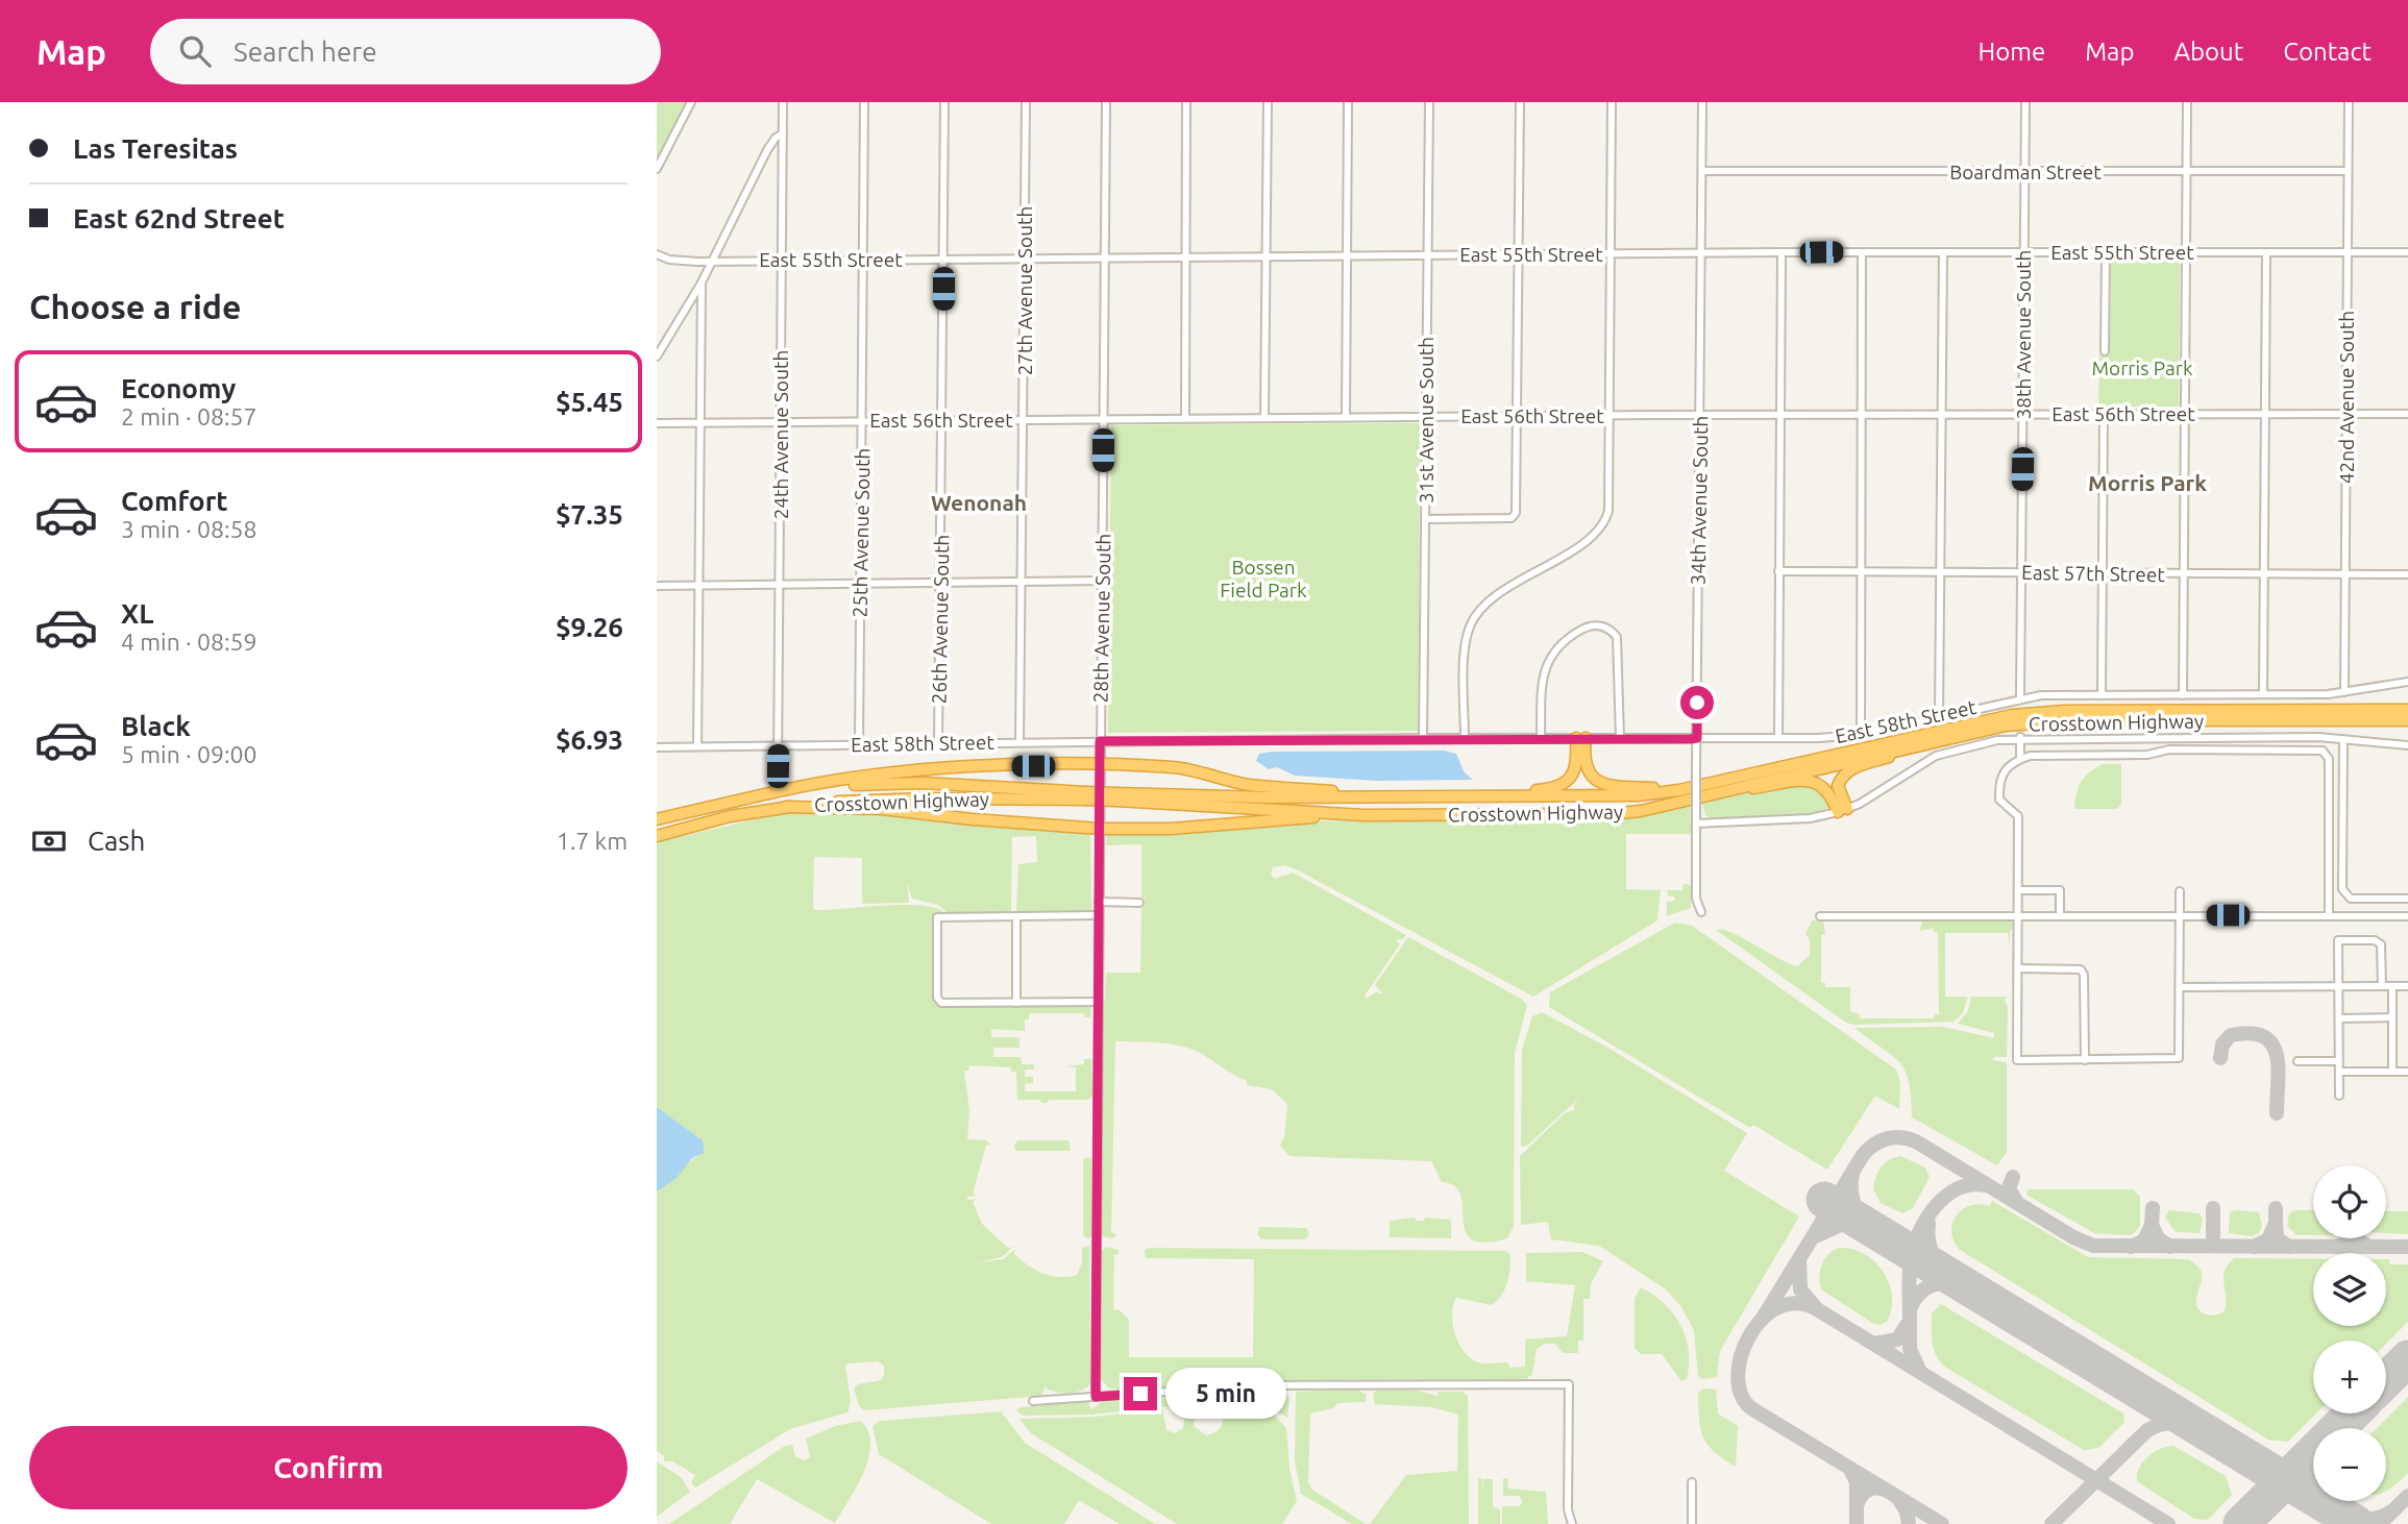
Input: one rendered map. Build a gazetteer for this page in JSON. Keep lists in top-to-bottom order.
{
  "streets": {
    "highway": ["Crosstown Highway"],
    "street": [
      "Boardman Street",
      "East 55th Street",
      "27th Avenue South",
      "38th Avenue South",
      "42nd Avenue South",
      "East 56th Street",
      "31st Avenue South",
      "24th Avenue South",
      "34th Avenue South",
      "25th Avenue South",
      "East 57th Street",
      "28th Avenue South",
      "26th Avenue South",
      "East 58th Street"
    ]
  },
  "crossings": [
    ["Boardman Street", "38th Avenue South"],
    ["Boardman Street", "42nd Avenue South"],
    ["Boardman Street", "34th Avenue South"],
    ["East 55th Street", "27th Avenue South"],
    ["East 55th Street", "38th Avenue South"],
    ["East 55th Street", "42nd Avenue South"],
    ["East 55th Street", "31st Avenue South"],
    ["East 55th Street", "24th Avenue South"],
    ["East 55th Street", "34th Avenue South"],
    ["East 55th Street", "25th Avenue South"],
    ["East 55th Street", "28th Avenue South"],
    ["East 55th Street", "26th Avenue South"],
    ["27th Avenue South", "East 56th Street"],
    ["27th Avenue South", "East 58th Street"],
    ["38th Avenue South", "East 56th Street"],
    ["38th Avenue South", "East 57th Street"],
    ["38th Avenue South", "East 58th Street"],
    ["42nd Avenue South", "East 56th Street"],
    ["42nd Avenue South", "East 57th Street"],
    ["42nd Avenue South", "East 58th Street"],
    ["East 56th Street", "31st Avenue South"],
    ["East 56th Street", "24th Avenue South"],
    ["East 56th Street", "34th Avenue South"],
    ["East 56th Street", "25th Avenue South"],
    ["East 56th Street", "28th Avenue South"],
    ["East 56th Street", "26th Avenue South"],
    ["31st Avenue South", "East 58th Street"],
    ["24th Avenue South", "East 58th Street"],
    ["34th Avenue South", "East 58th Street"],
    ["25th Avenue South", "East 58th Street"],
    ["28th Avenue South", "East 58th Street"],
    ["26th Avenue South", "East 58th Street"]
  ],
  "districts": ["Morris Park", "Wenonah"],
  "parks": ["Morris Park", "Bossen Field Park"],
  "page": {
    "header": "Map",
    "search": "Search here",
    "nav": [
      "Home",
      "Map",
      "About",
      "Contact"
    ],
    "banner": ["Las Teresitas", "East 62nd Street"],
    "heading": "Choose a ride",
    "list": [
      {
        "name": "Economy",
        "note": "2 min · 08:57",
        "value": "$5.45"
      },
      {
        "name": "Comfort",
        "note": "3 min · 08:58",
        "value": "$7.35"
      },
      {
        "name": "XL",
        "note": "4 min · 08:59",
        "value": "$9.26"
      },
      {
        "name": "Black",
        "note": "5 min · 09:00",
        "value": "$6.93"
      }
    ],
    "pay": ["Cash", "1.7 km"],
    "map_buttons": ["+", "−"],
    "bubble": "5 min",
    "buttons": "Confirm"
  }
}
